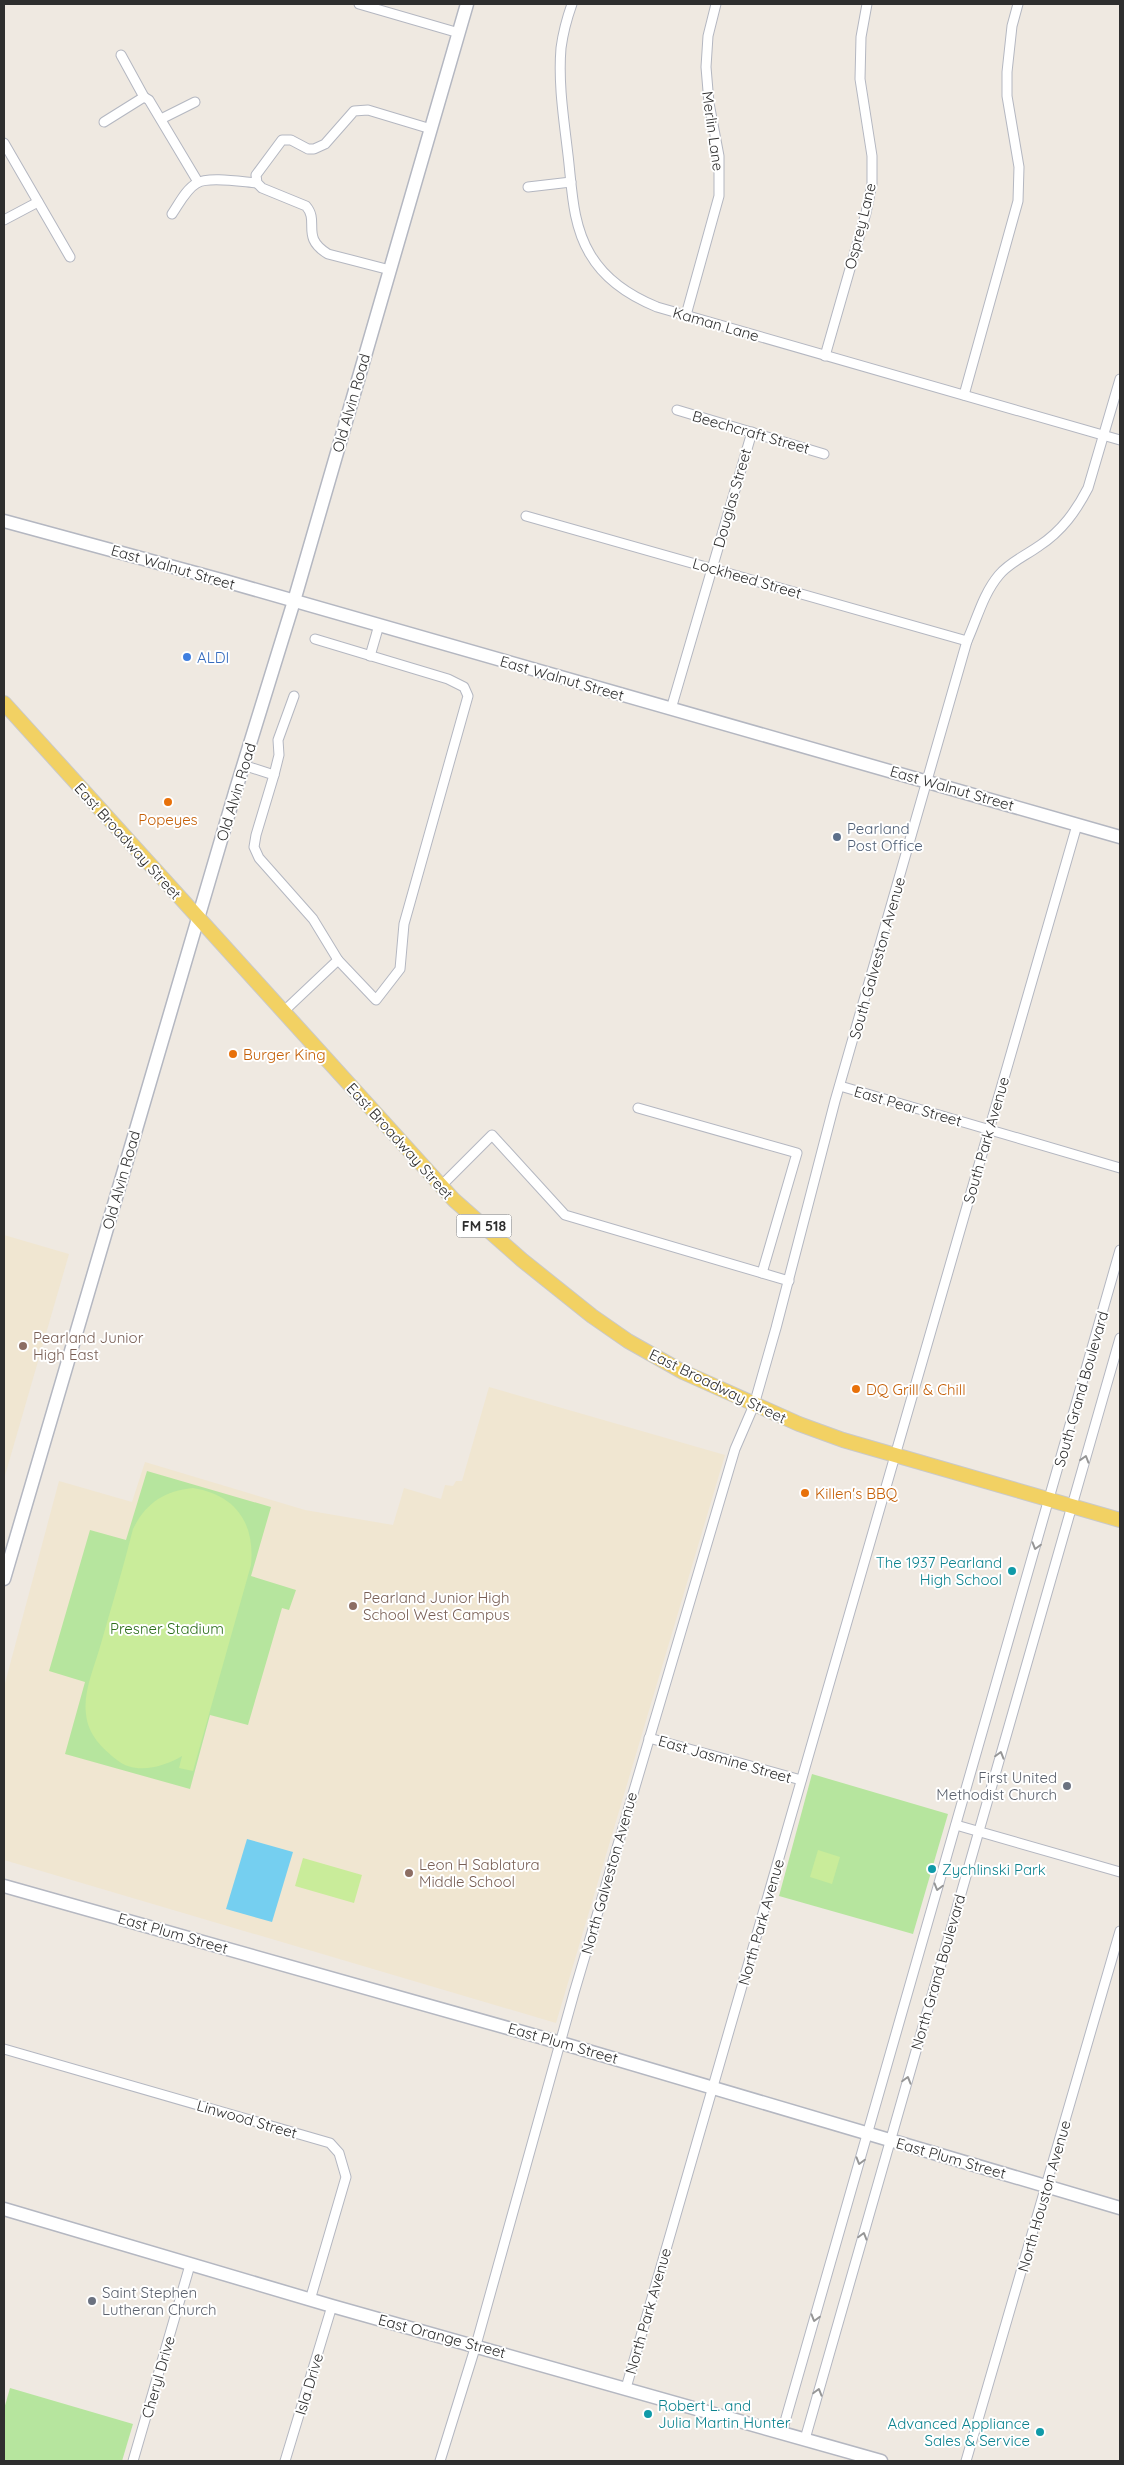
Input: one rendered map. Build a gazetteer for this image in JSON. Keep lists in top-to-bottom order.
{
  "streets": {
    "main road": ["East Broadway Street", "FM 518"],
    "street": [
      "Merlin Lane",
      "Osprey Lane",
      "Kaman Lane",
      "Old Alvin Road",
      "Beechcraft Street",
      "Douglas Street",
      "East Walnut Street",
      "Lockheed Street",
      "South Galveston Avenue",
      "East Pear Street",
      "South Park Avenue",
      "South Grand Boulevard",
      "East Jasmine Street",
      "North Galveston Avenue",
      "North Park Avenue",
      "East Plum Street",
      "North Grand Boulevard",
      "Linwood Street",
      "North Houston Avenue",
      "East Orange Street",
      "Cheryl Drive",
      "Isla Drive"
    ]
  },
  "crossings": [
    ["Merlin Lane", "Kaman Lane"],
    ["Osprey Lane", "Kaman Lane"],
    ["Kaman Lane", "South Galveston Avenue"],
    ["Old Alvin Road", "East Walnut Street"],
    ["Old Alvin Road", "East Broadway Street"],
    ["Beechcraft Street", "Douglas Street"],
    ["Douglas Street", "East Walnut Street"],
    ["Douglas Street", "Lockheed Street"],
    ["East Walnut Street", "South Galveston Avenue"],
    ["East Walnut Street", "South Park Avenue"],
    ["Lockheed Street", "South Galveston Avenue"],
    ["East Broadway Street", "South Galveston Avenue"],
    ["East Broadway Street", "South Park Avenue"],
    ["East Broadway Street", "South Grand Boulevard"],
    ["East Broadway Street", "North Galveston Avenue"],
    ["East Broadway Street", "North Park Avenue"],
    ["East Broadway Street", "North Grand Boulevard"],
    ["South Galveston Avenue", "East Pear Street"],
    ["South Galveston Avenue", "North Galveston Avenue"],
    ["East Pear Street", "South Park Avenue"],
    ["South Park Avenue", "North Park Avenue"],
    ["South Grand Boulevard", "North Grand Boulevard"],
    ["East Jasmine Street", "North Galveston Avenue"],
    ["East Jasmine Street", "North Park Avenue"],
    ["North Galveston Avenue", "East Plum Street"],
    ["North Galveston Avenue", "East Orange Street"],
    ["North Park Avenue", "East Plum Street"],
    ["North Park Avenue", "East Orange Street"],
    ["East Plum Street", "North Grand Boulevard"],
    ["East Plum Street", "North Houston Avenue"],
    ["North Grand Boulevard", "East Orange Street"],
    ["Linwood Street", "East Orange Street"],
    ["East Orange Street", "Cheryl Drive"],
    ["East Orange Street", "Isla Drive"]
  ],
  "parks": ["Presner Stadium"],
  "places": [
    "ALDI",
    "Popeyes",
    "Pearland Post Office",
    "Burger King",
    "Pearland Junior High East",
    "DQ Grill & Chill",
    "Killen's BBQ",
    "The 1937 Pearland High School",
    "Pearland Junior High School West Campus",
    "First United Methodist Church",
    "Zychlinski Park",
    "Leon H Sablatura Middle School",
    "Saint Stephen Lutheran Church",
    "Robert L. and Julia Martin Hunter",
    "Advanced Appliance Sales & Service"
  ]
}
